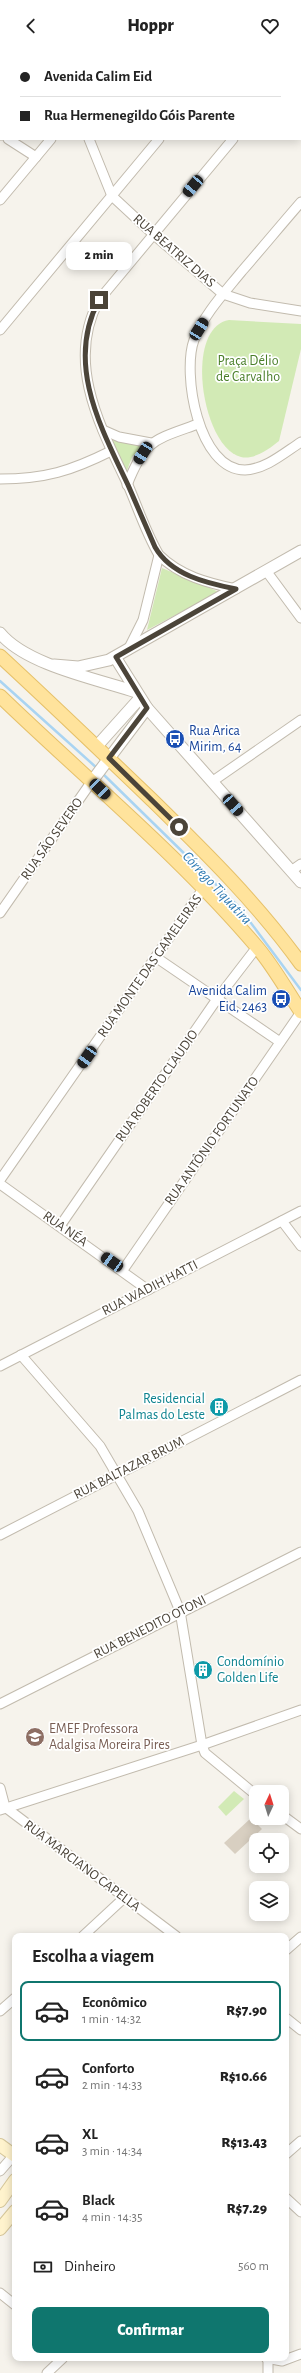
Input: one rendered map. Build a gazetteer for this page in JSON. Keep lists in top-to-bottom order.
{
  "streets": {
    "street": [
      "RUA BEATRIZ DIAS",
      "RUA SÃO SEVERO",
      "RUA MONTE DAS GAMELEIRAS",
      "RUA ROBERTO CLAUDIO",
      "RUA ANTÔNIO FORTUNATO",
      "RUA NÉA",
      "RUA WADIH HATTI",
      "RUA BALTAZAR BRUM",
      "RUA BENEDITO OTONI",
      "RUA MARCIANO CAPELLA"
    ]
  },
  "crossings": [
    ["RUA ROBERTO CLAUDIO", "RUA NÉA"],
    ["RUA ANTÔNIO FORTUNATO", "RUA NÉA"],
    ["RUA NÉA", "RUA WADIH HATTI"]
  ],
  "water": ["Córrego Tiquatira"],
  "parks": ["Praça Délio de Carvalho"],
  "places": {
    "bus stop": ["Rua Arica Mirim, 64", "Avenida Calim Eid, 2463"],
    "building": ["Residencial Palmas do Leste", "Condomínio Golden Life"],
    "school or university": ["EMEF Professora Adalgisa Moreira Pires"]
  },
  "north": "top",
  "page": {
    "header": "Hoppr",
    "banner": ["Avenida Calim Eid", "Rua Hermenegildo Góis Parente"],
    "bubble": "2 min",
    "heading": "Escolha a viagem",
    "list": [
      {
        "name": "Econômico",
        "note": "1 min · 14:32",
        "value": "R$7.90"
      },
      {
        "name": "Conforto",
        "note": "2 min · 14:33",
        "value": "R$10.66"
      },
      {
        "name": "XL",
        "note": "3 min · 14:34",
        "value": "R$13.43"
      },
      {
        "name": "Black",
        "note": "4 min · 14:35",
        "value": "R$7.29"
      }
    ],
    "pay": ["Dinheiro", "560 m"],
    "buttons": "Confirmar"
  }
}
